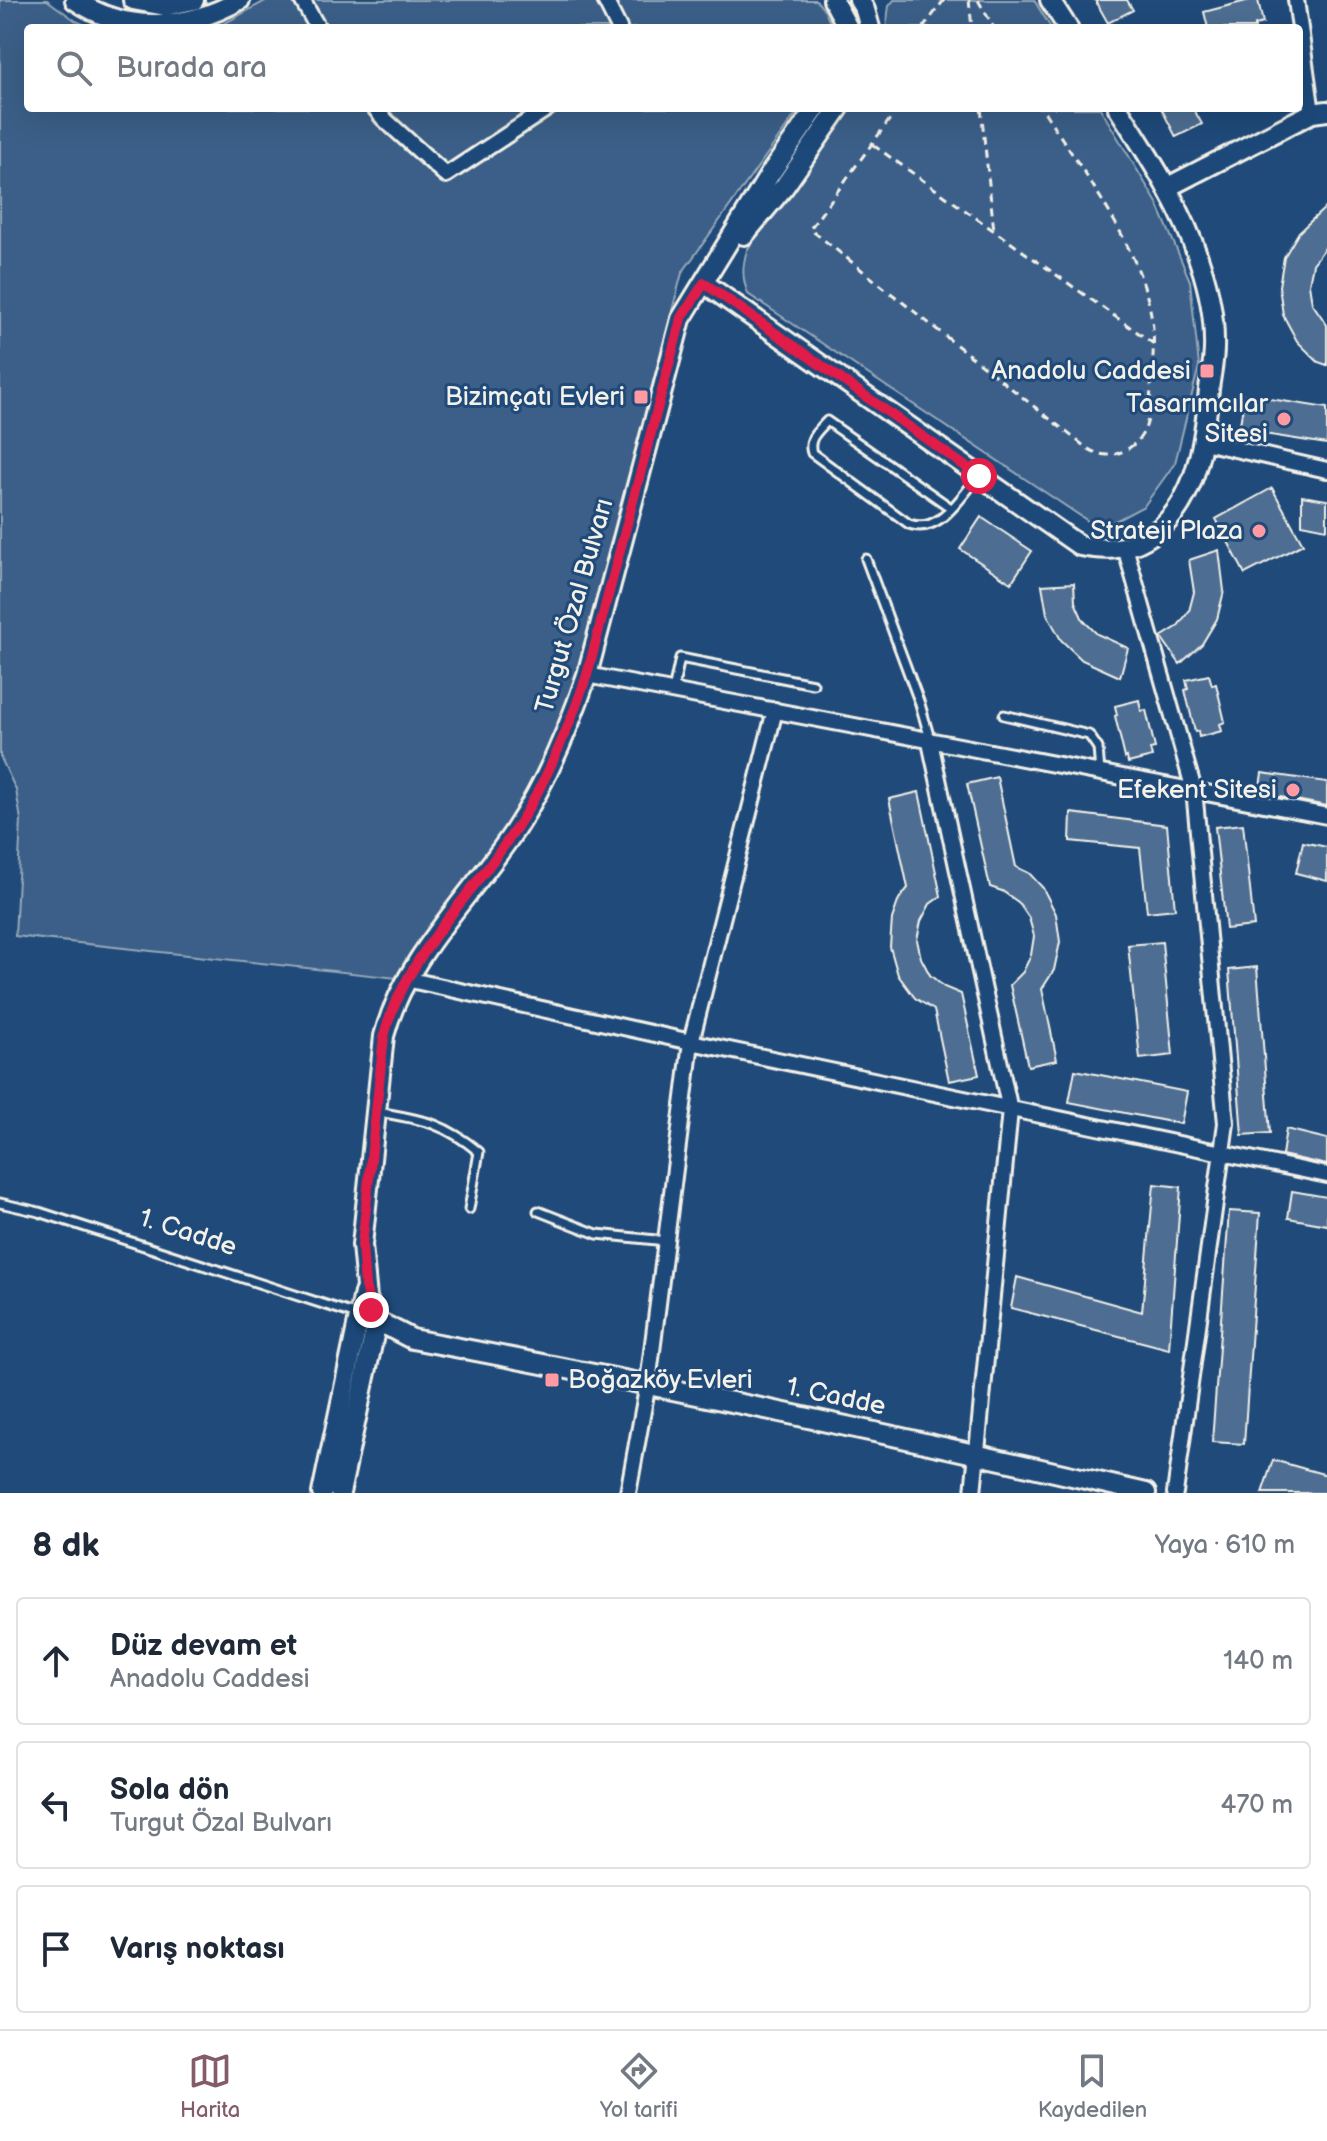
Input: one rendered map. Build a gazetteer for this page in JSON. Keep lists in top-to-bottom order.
{
  "streets": {
    "street": ["Turgut Özal Bulvarı", "1. Cadde"]
  },
  "crossings": [
    ["Turgut Özal Bulvarı", "1. Cadde"]
  ],
  "places": {
    "transit": ["Anadolu Caddesi", "Bizimçatı Evleri", "Boğazköy Evleri"],
    "other": ["Tasarımcılar Sitesi", "Strateji Plaza", "Efekent Sitesi"]
  },
  "page": {
    "search": "Burada ara",
    "heading": ["8 dk", "Yaya · 610 m"],
    "list": [
      ["Düz devam et", "Anadolu Caddesi", "140 m"],
      ["Sola dön", "Turgut Özal Bulvarı", "470 m"],
      "Varış noktası"
    ],
    "nav": ["Harita", "Yol tarifi", "Kaydedilen"]
  }
}
